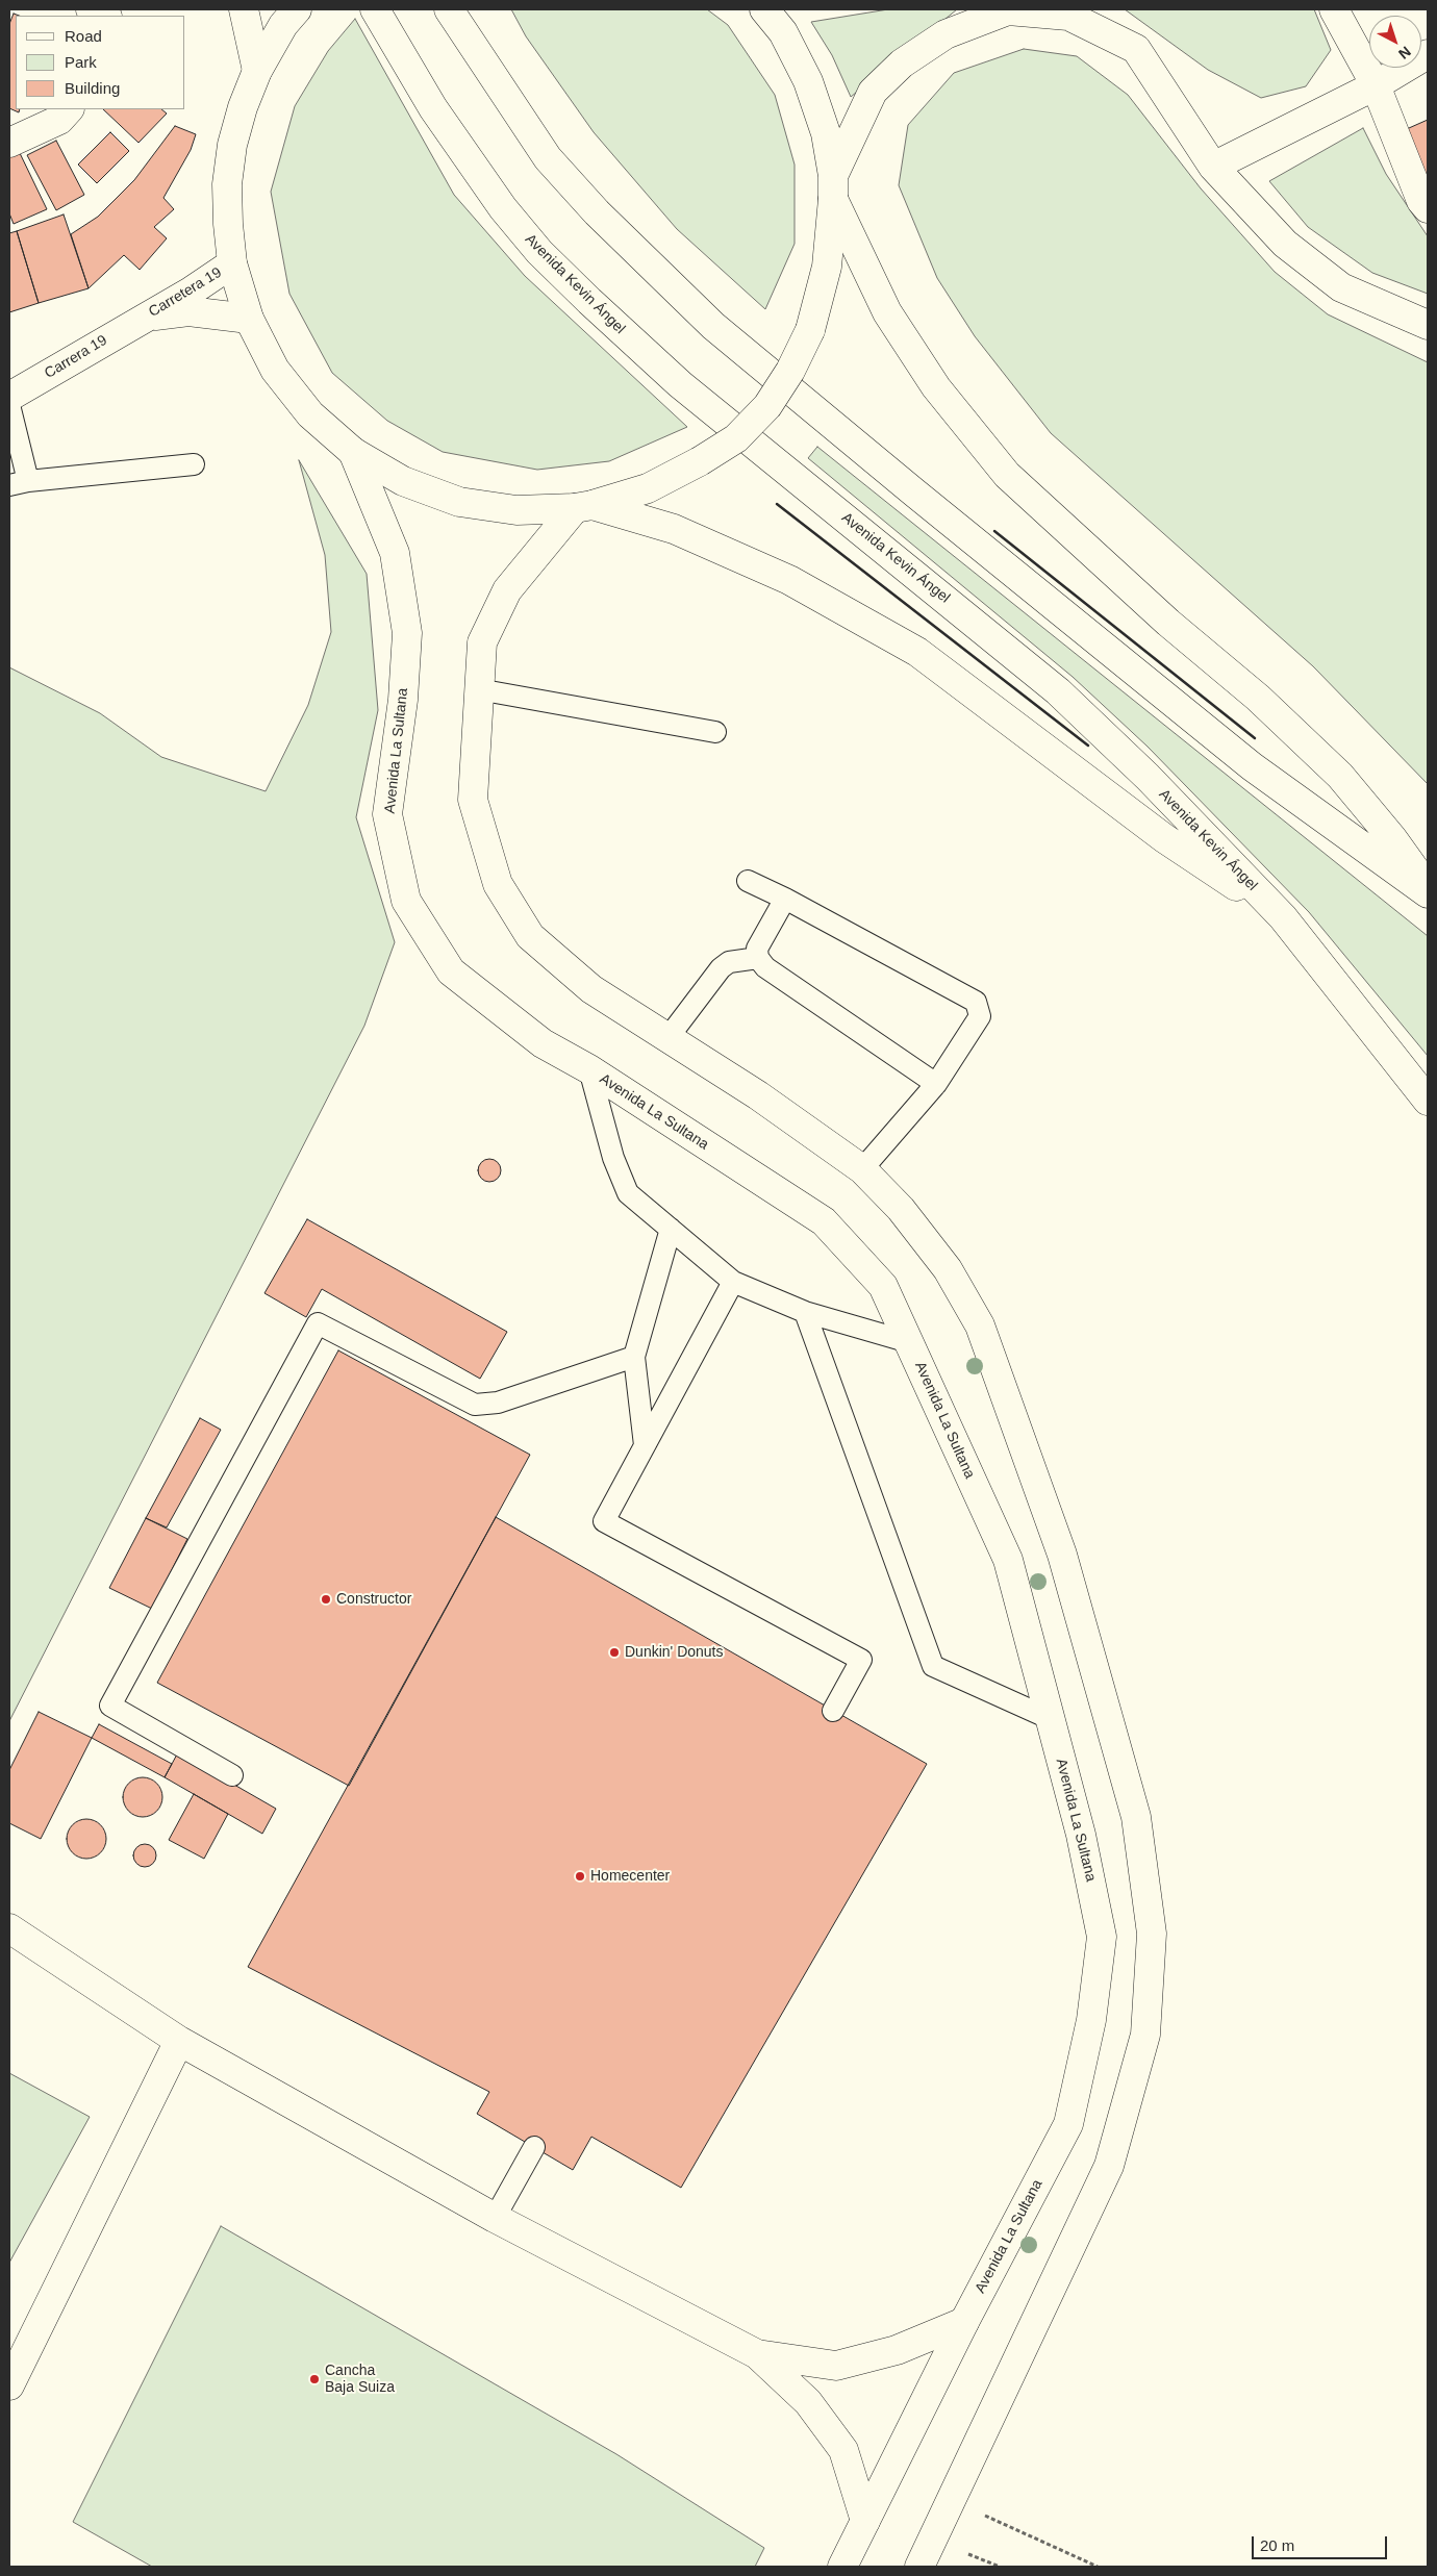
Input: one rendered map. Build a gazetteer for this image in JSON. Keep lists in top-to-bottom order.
{
  "streets": {
    "main road": [
      "Avenida Kevin Ángel",
      "Carretera 19",
      "Carrera 19",
      "Avenida La Sultana"
    ]
  },
  "crossings": [
    ["Carretera 19", "Carrera 19"]
  ],
  "places": [
    "Constructor",
    "Dunkin' Donuts",
    "Homecenter",
    "Cancha Baja Suiza"
  ],
  "legend": ["Road", "Park", "Building"],
  "scale_bar": "20 m",
  "north": "bottom right"
}
